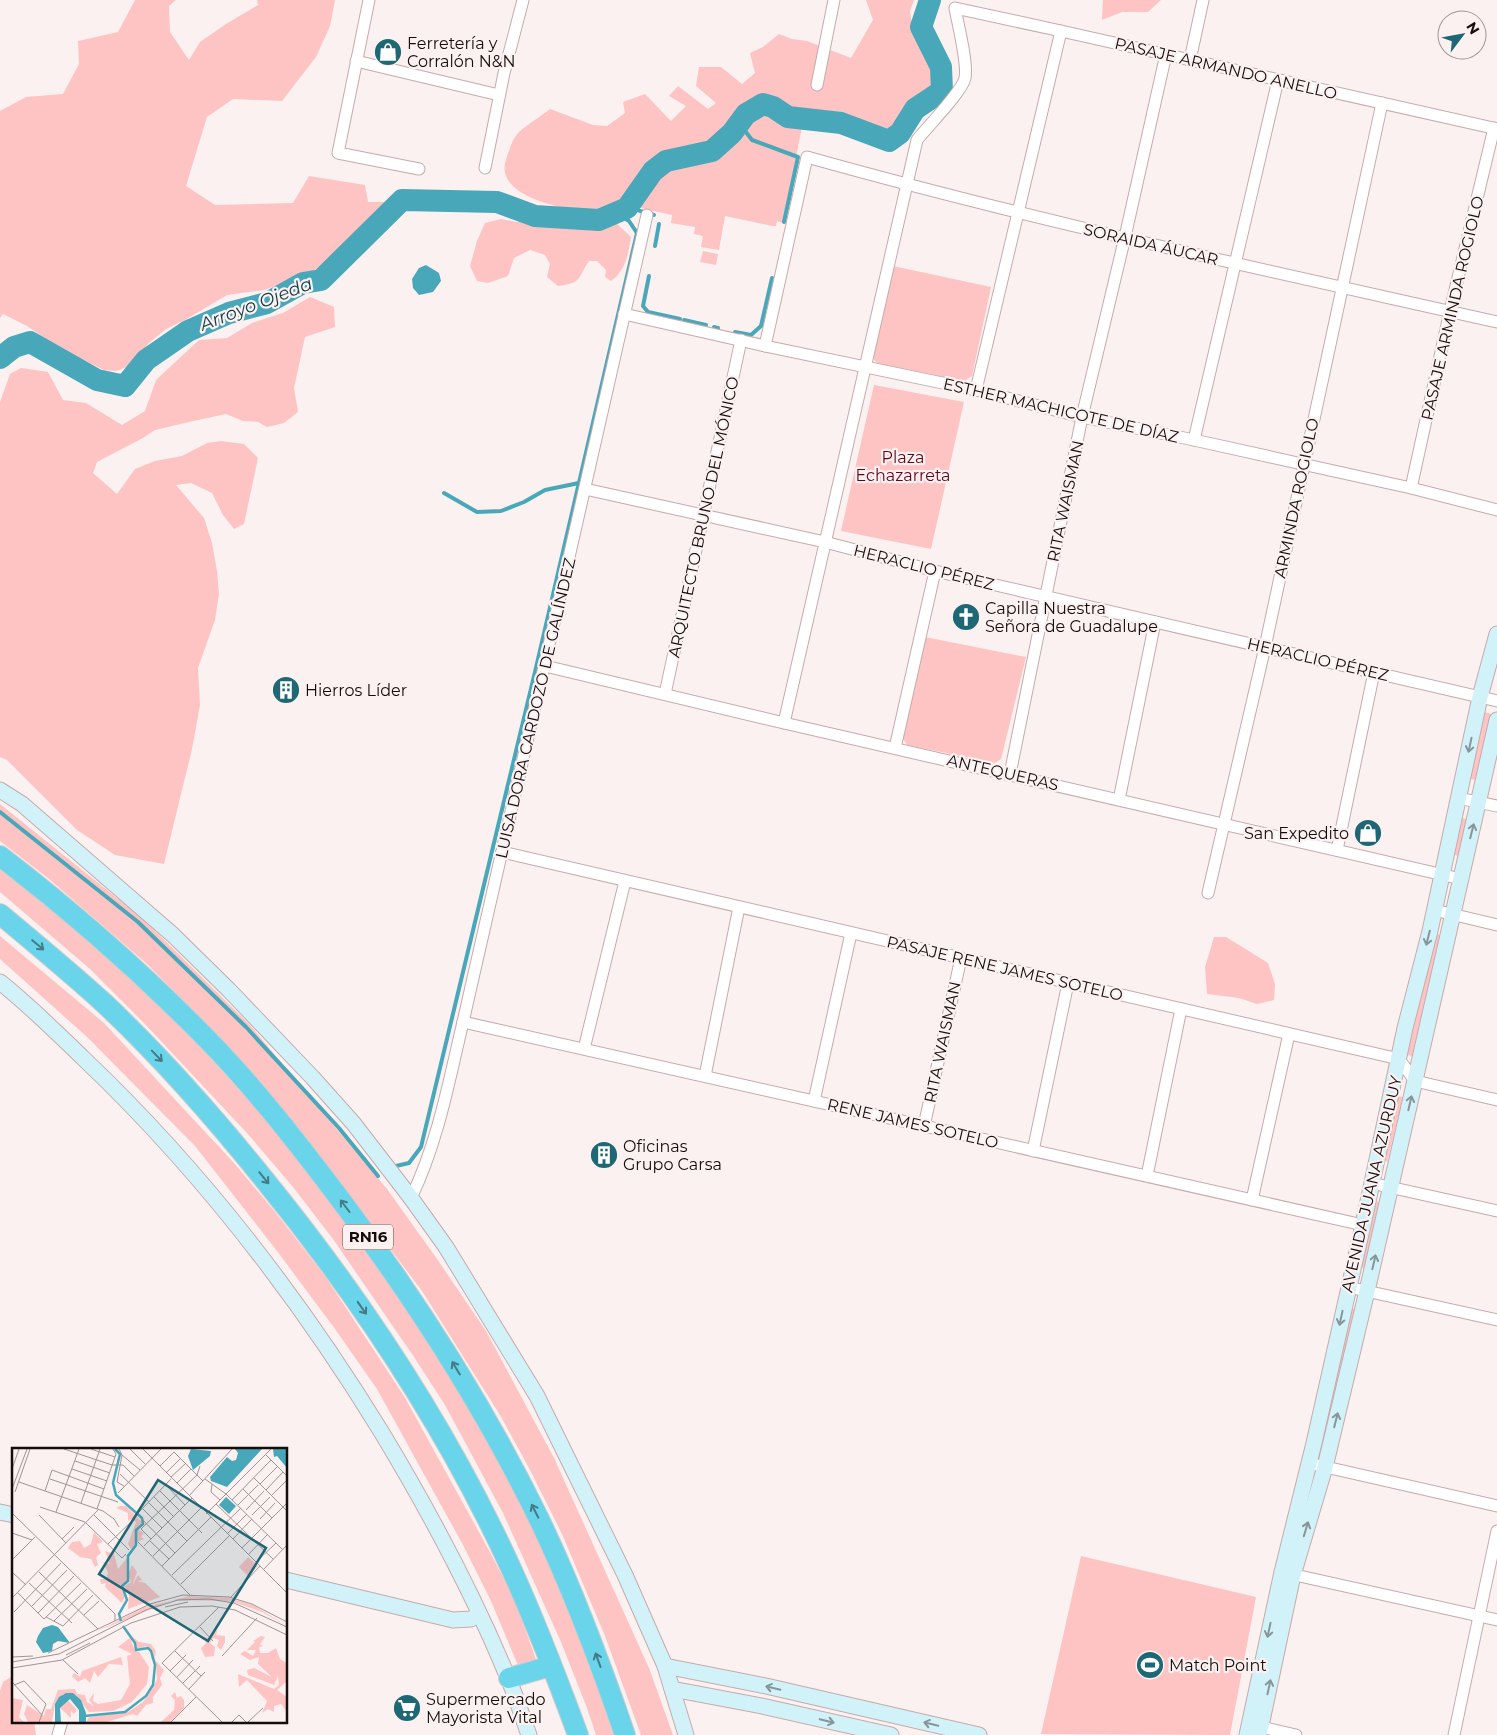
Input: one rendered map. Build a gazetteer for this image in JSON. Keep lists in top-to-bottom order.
{
  "streets": {
    "highway": ["RN16"],
    "main road": ["AVENIDA JUANA AZURDUY"],
    "street": [
      "PASAJE ARMANDO ANELLO",
      "SORAIDA ÁUCAR",
      "PASAJE ARMINDA ROGIOLO",
      "ESTHER MACHICOTE DE DÍAZ",
      "ARMINDA ROGIOLO",
      "RITA WAISMAN",
      "ARQUITECTO BRUNO DEL MÓNICO",
      "HERACLIO PÉREZ",
      "LUISA DORA CARDOZO DE GALÍNDEZ",
      "ANTEQUERAS",
      "PASAJE RENE JAMES SOTELO",
      "RENE JAMES SOTELO"
    ]
  },
  "crossings": [
    ["PASAJE ARMANDO ANELLO", "SORAIDA ÁUCAR"],
    ["PASAJE ARMANDO ANELLO", "PASAJE ARMINDA ROGIOLO"],
    ["PASAJE ARMANDO ANELLO", "ARMINDA ROGIOLO"],
    ["PASAJE ARMANDO ANELLO", "RITA WAISMAN"],
    ["SORAIDA ÁUCAR", "PASAJE ARMINDA ROGIOLO"],
    ["SORAIDA ÁUCAR", "ESTHER MACHICOTE DE DÍAZ"],
    ["SORAIDA ÁUCAR", "ARMINDA ROGIOLO"],
    ["SORAIDA ÁUCAR", "RITA WAISMAN"],
    ["PASAJE ARMINDA ROGIOLO", "ESTHER MACHICOTE DE DÍAZ"],
    ["ESTHER MACHICOTE DE DÍAZ", "ARMINDA ROGIOLO"],
    ["ESTHER MACHICOTE DE DÍAZ", "RITA WAISMAN"],
    ["ESTHER MACHICOTE DE DÍAZ", "ARQUITECTO BRUNO DEL MÓNICO"],
    ["ESTHER MACHICOTE DE DÍAZ", "LUISA DORA CARDOZO DE GALÍNDEZ"],
    ["ARMINDA ROGIOLO", "HERACLIO PÉREZ"],
    ["ARMINDA ROGIOLO", "ANTEQUERAS"],
    ["RITA WAISMAN", "HERACLIO PÉREZ"],
    ["RITA WAISMAN", "ANTEQUERAS"],
    ["RITA WAISMAN", "PASAJE RENE JAMES SOTELO"],
    ["RITA WAISMAN", "RENE JAMES SOTELO"],
    ["ARQUITECTO BRUNO DEL MÓNICO", "HERACLIO PÉREZ"],
    ["ARQUITECTO BRUNO DEL MÓNICO", "ANTEQUERAS"],
    ["HERACLIO PÉREZ", "LUISA DORA CARDOZO DE GALÍNDEZ"],
    ["HERACLIO PÉREZ", "AVENIDA JUANA AZURDUY"],
    ["LUISA DORA CARDOZO DE GALÍNDEZ", "ANTEQUERAS"],
    ["LUISA DORA CARDOZO DE GALÍNDEZ", "PASAJE RENE JAMES SOTELO"],
    ["LUISA DORA CARDOZO DE GALÍNDEZ", "RENE JAMES SOTELO"],
    ["ANTEQUERAS", "AVENIDA JUANA AZURDUY"],
    ["PASAJE RENE JAMES SOTELO", "AVENIDA JUANA AZURDUY"],
    ["RENE JAMES SOTELO", "AVENIDA JUANA AZURDUY"]
  ],
  "water": ["Arroyo Ojeda"],
  "parks": ["Plaza Echazarreta"],
  "places": {
    "shop": ["Ferretería y Corralón N&N", "San Expedito"],
    "church": ["Capilla Nuestra Señora de Guadalupe"],
    "building": ["Hierros Líder", "Oficinas Grupo Carsa"],
    "sports": ["Match Point"],
    "supermarket": ["Supermercado Mayorista Vital"]
  },
  "north": "top right"
}
